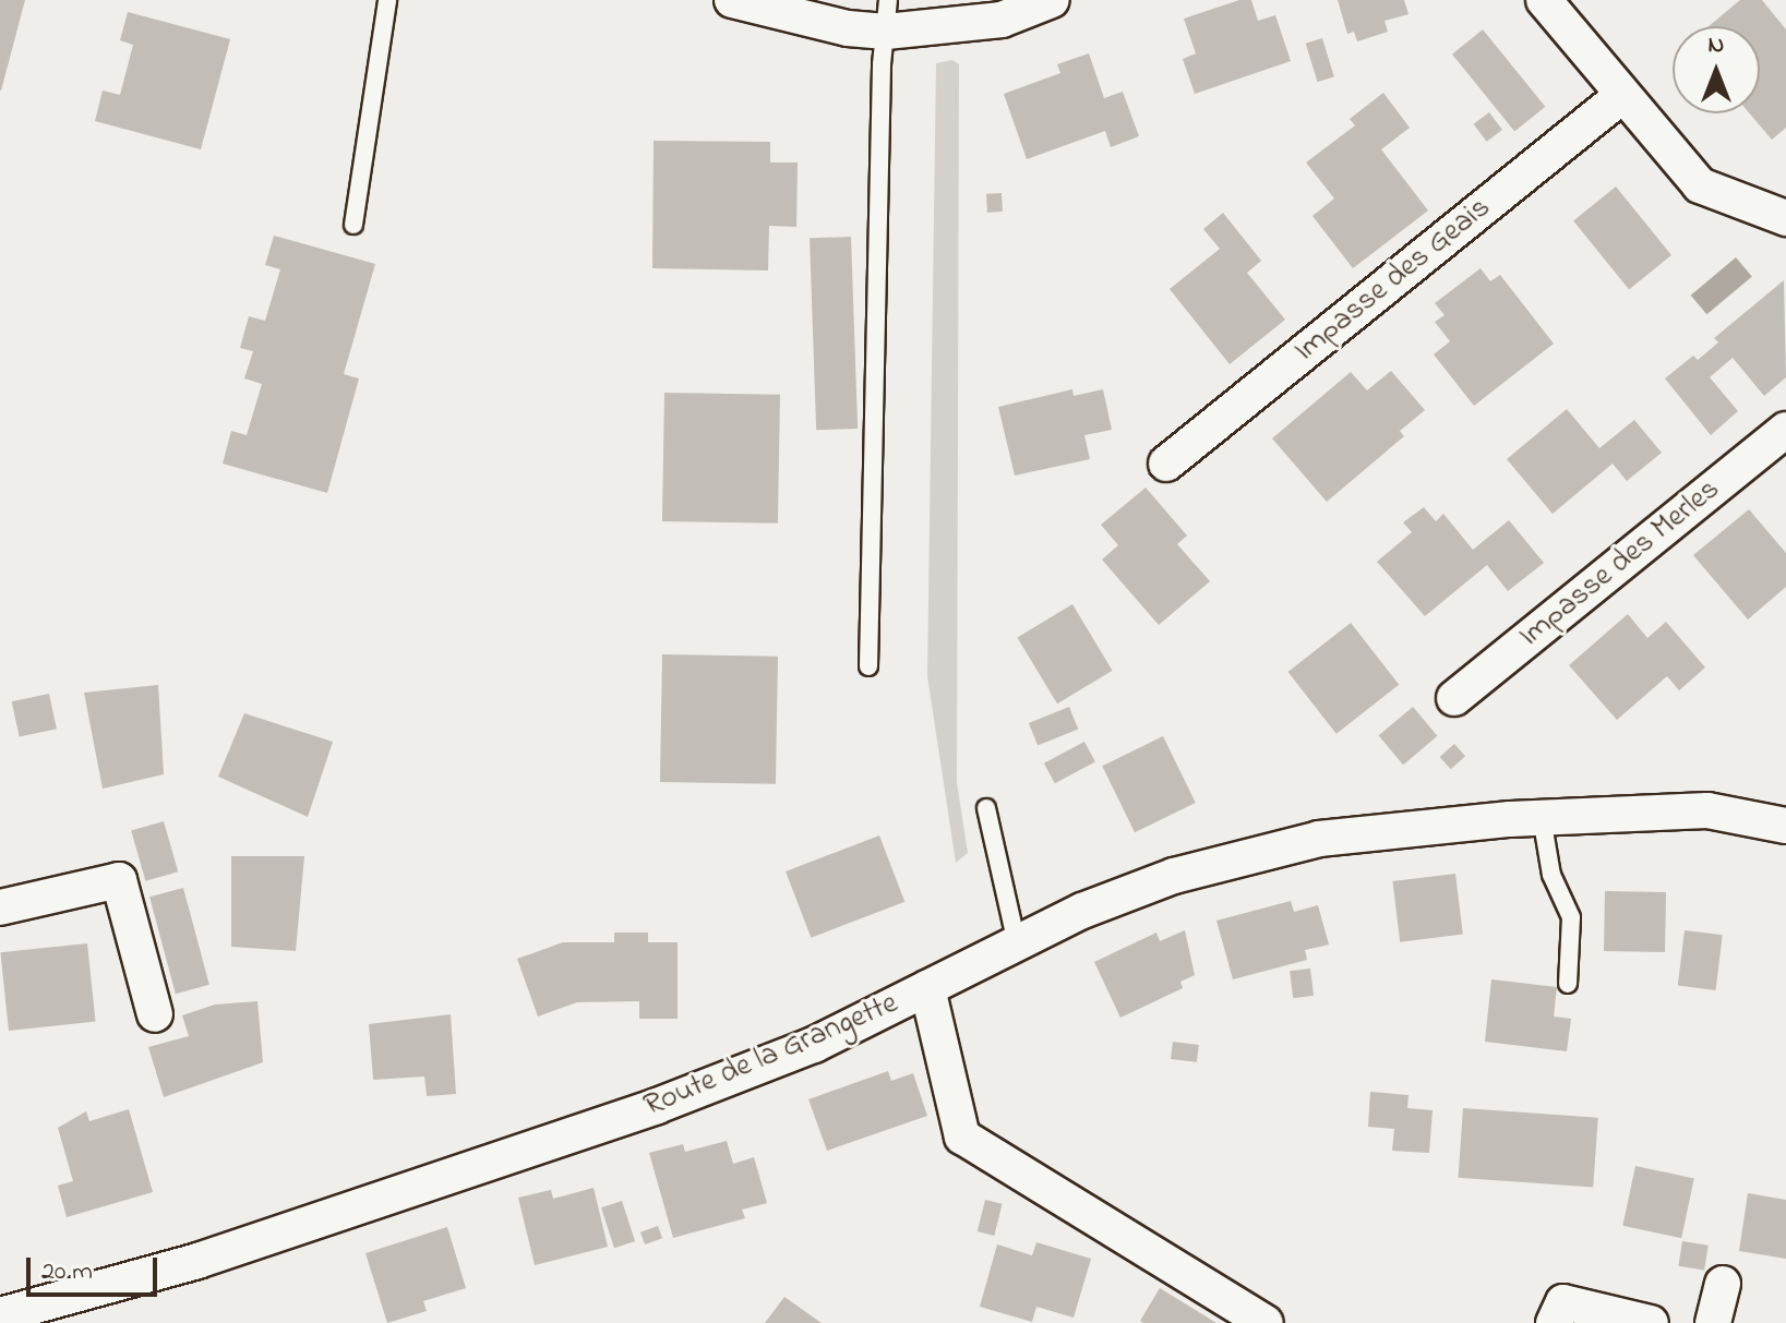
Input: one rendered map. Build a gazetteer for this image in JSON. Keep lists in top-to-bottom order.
{
  "streets": {
    "street": ["Impasse des Geais", "Impasse des Merles", "Route de la Grangette"]
  },
  "scale_bar": "20 m",
  "north": "top"
}
